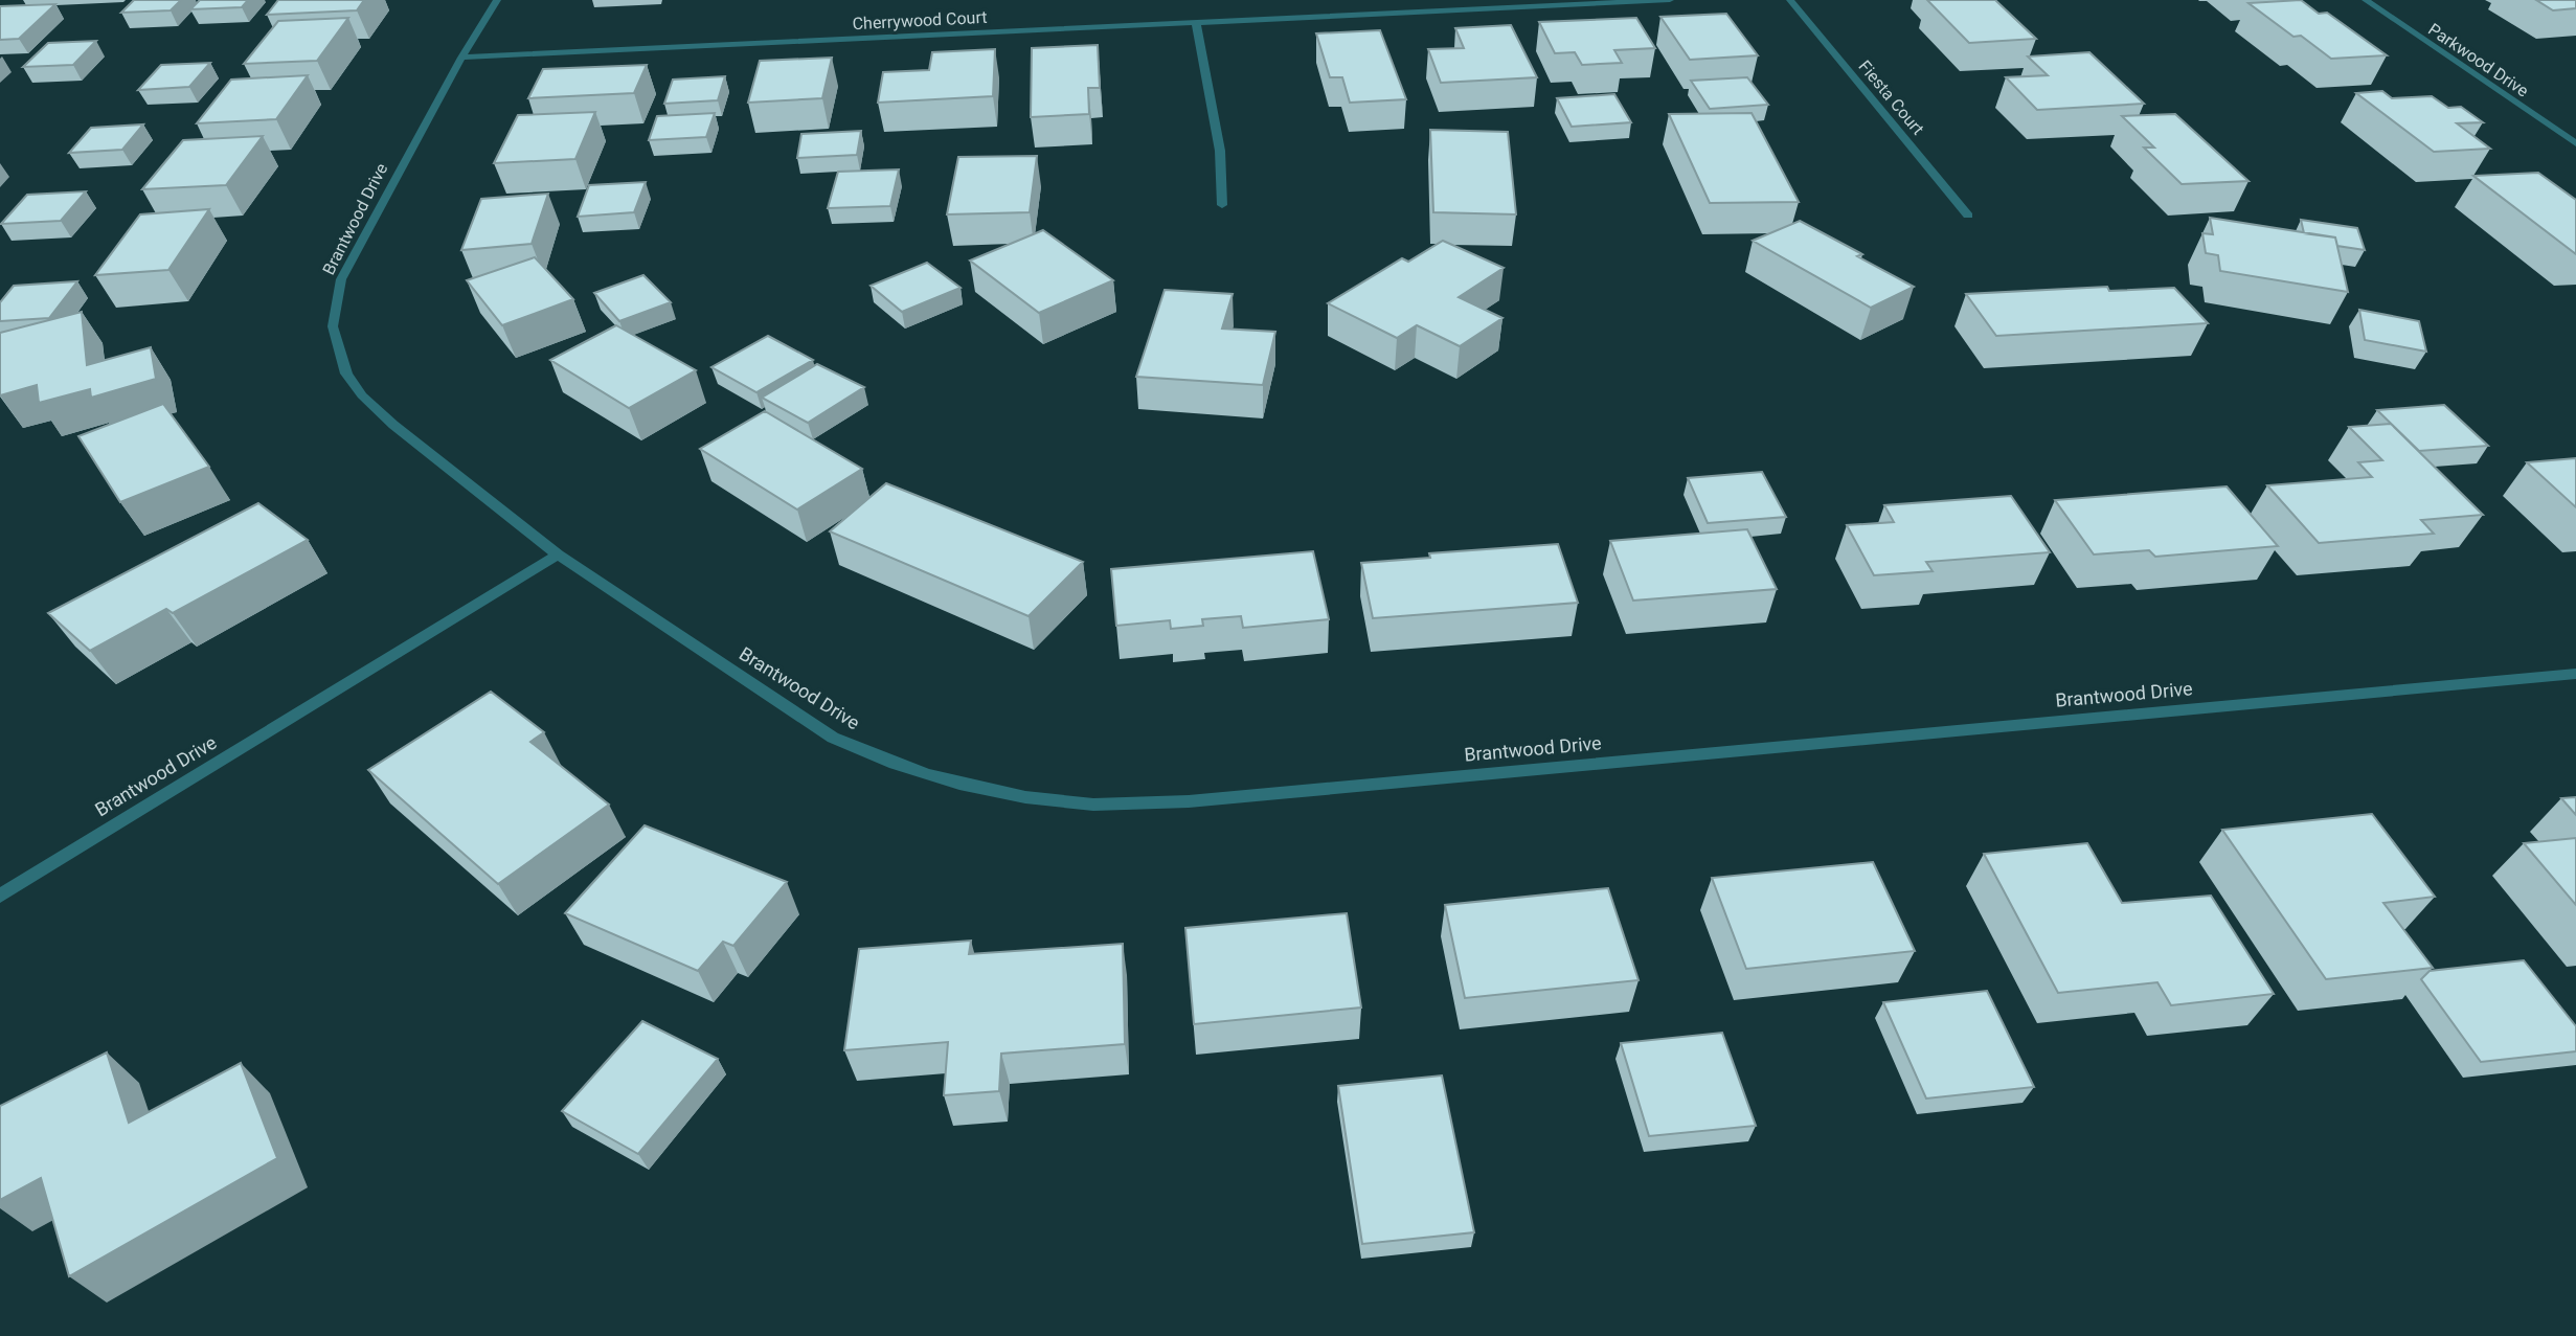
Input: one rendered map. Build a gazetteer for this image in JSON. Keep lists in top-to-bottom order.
{
  "streets": {
    "street": [
      "Cherrywood Court",
      "Parkwood Drive",
      "Fiesta Court",
      "Brantwood Drive"
    ]
  },
  "crossings": [
    ["Cherrywood Court", "Brantwood Drive"]
  ]
}
